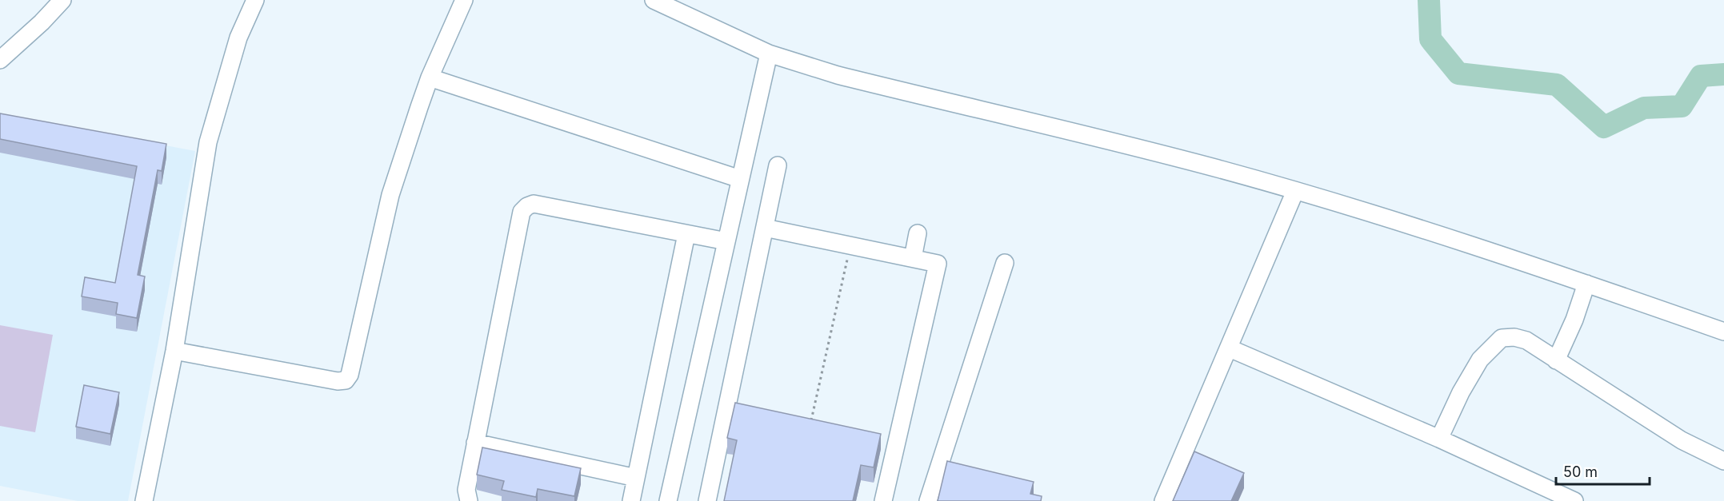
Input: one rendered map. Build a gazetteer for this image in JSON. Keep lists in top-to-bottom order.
{
  "scale_bar": "50 m"
}
